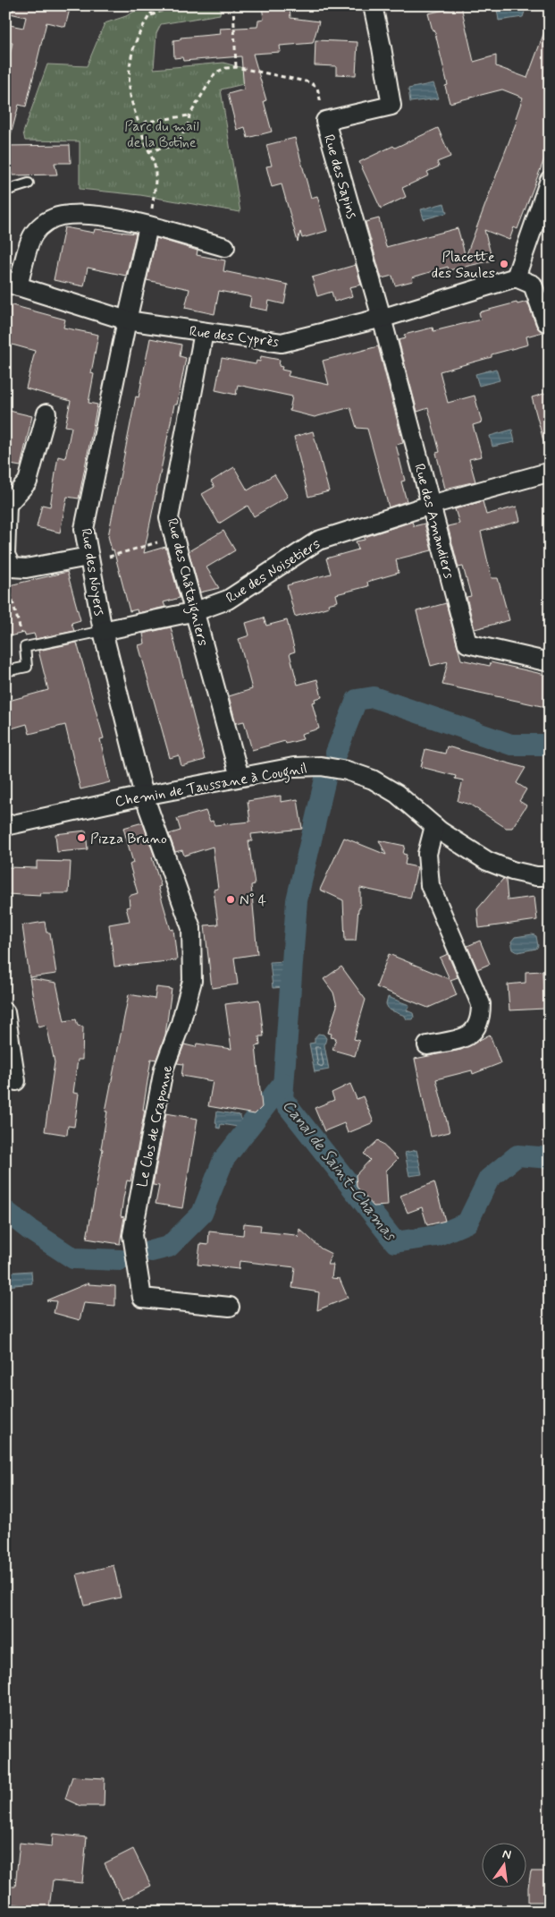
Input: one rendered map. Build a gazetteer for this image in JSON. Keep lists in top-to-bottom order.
{
  "streets": {
    "street": [
      "Rue des Sapins",
      "Rue des Cyprès",
      "Rue des Amandiers",
      "Rue des Noisetiers",
      "Rue des Noyers",
      "Rue des Châtaigniers",
      "Chemin de Taussane à Cougnil",
      "Le Clos de Craponne"
    ]
  },
  "crossings": [
    ["Rue des Sapins", "Rue des Cyprès"],
    ["Rue des Sapins", "Rue des Amandiers"],
    ["Rue des Cyprès", "Rue des Amandiers"],
    ["Rue des Cyprès", "Rue des Noyers"],
    ["Rue des Cyprès", "Rue des Châtaigniers"],
    ["Rue des Amandiers", "Rue des Noisetiers"],
    ["Rue des Noisetiers", "Rue des Noyers"],
    ["Rue des Noisetiers", "Rue des Châtaigniers"],
    ["Rue des Noyers", "Chemin de Taussane à Cougnil"],
    ["Rue des Noyers", "Le Clos de Craponne"],
    ["Rue des Châtaigniers", "Chemin de Taussane à Cougnil"],
    ["Chemin de Taussane à Cougnil", "Le Clos de Craponne"]
  ],
  "water": ["Canal de Saint-Chamas"],
  "parks": ["Parc du mail de la Botine"],
  "places": ["Placette des Saules", "Pizza Bruno", "N° 4"],
  "north": "top"
}
